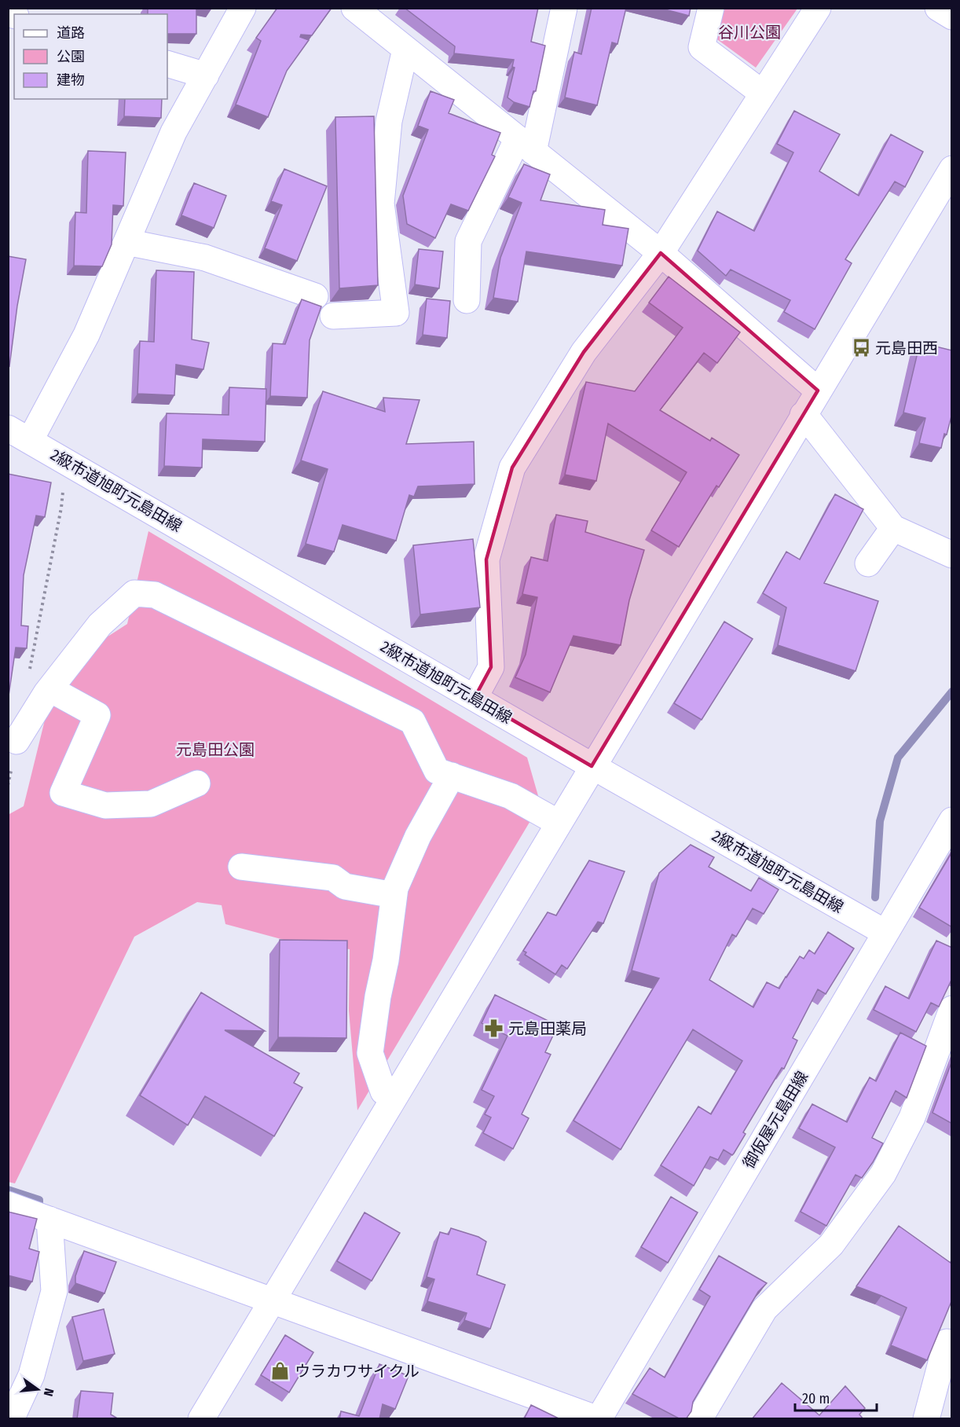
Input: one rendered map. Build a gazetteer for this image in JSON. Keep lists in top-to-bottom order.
{
  "streets": {
    "street": ["2級市道旭町元島田線", "御仮屋元島田線"]
  },
  "crossings": [
    ["2級市道旭町元島田線", "御仮屋元島田線"]
  ],
  "parks": ["谷川公園", "元島田公園"],
  "places": {
    "bus stop": ["元島田西"],
    "pharmacy": ["元島田薬局"],
    "shop": ["ウラカワサイクル"]
  },
  "legend": ["道路", "公園", "建物"],
  "scale_bar": "20 m",
  "north": "right"
}
